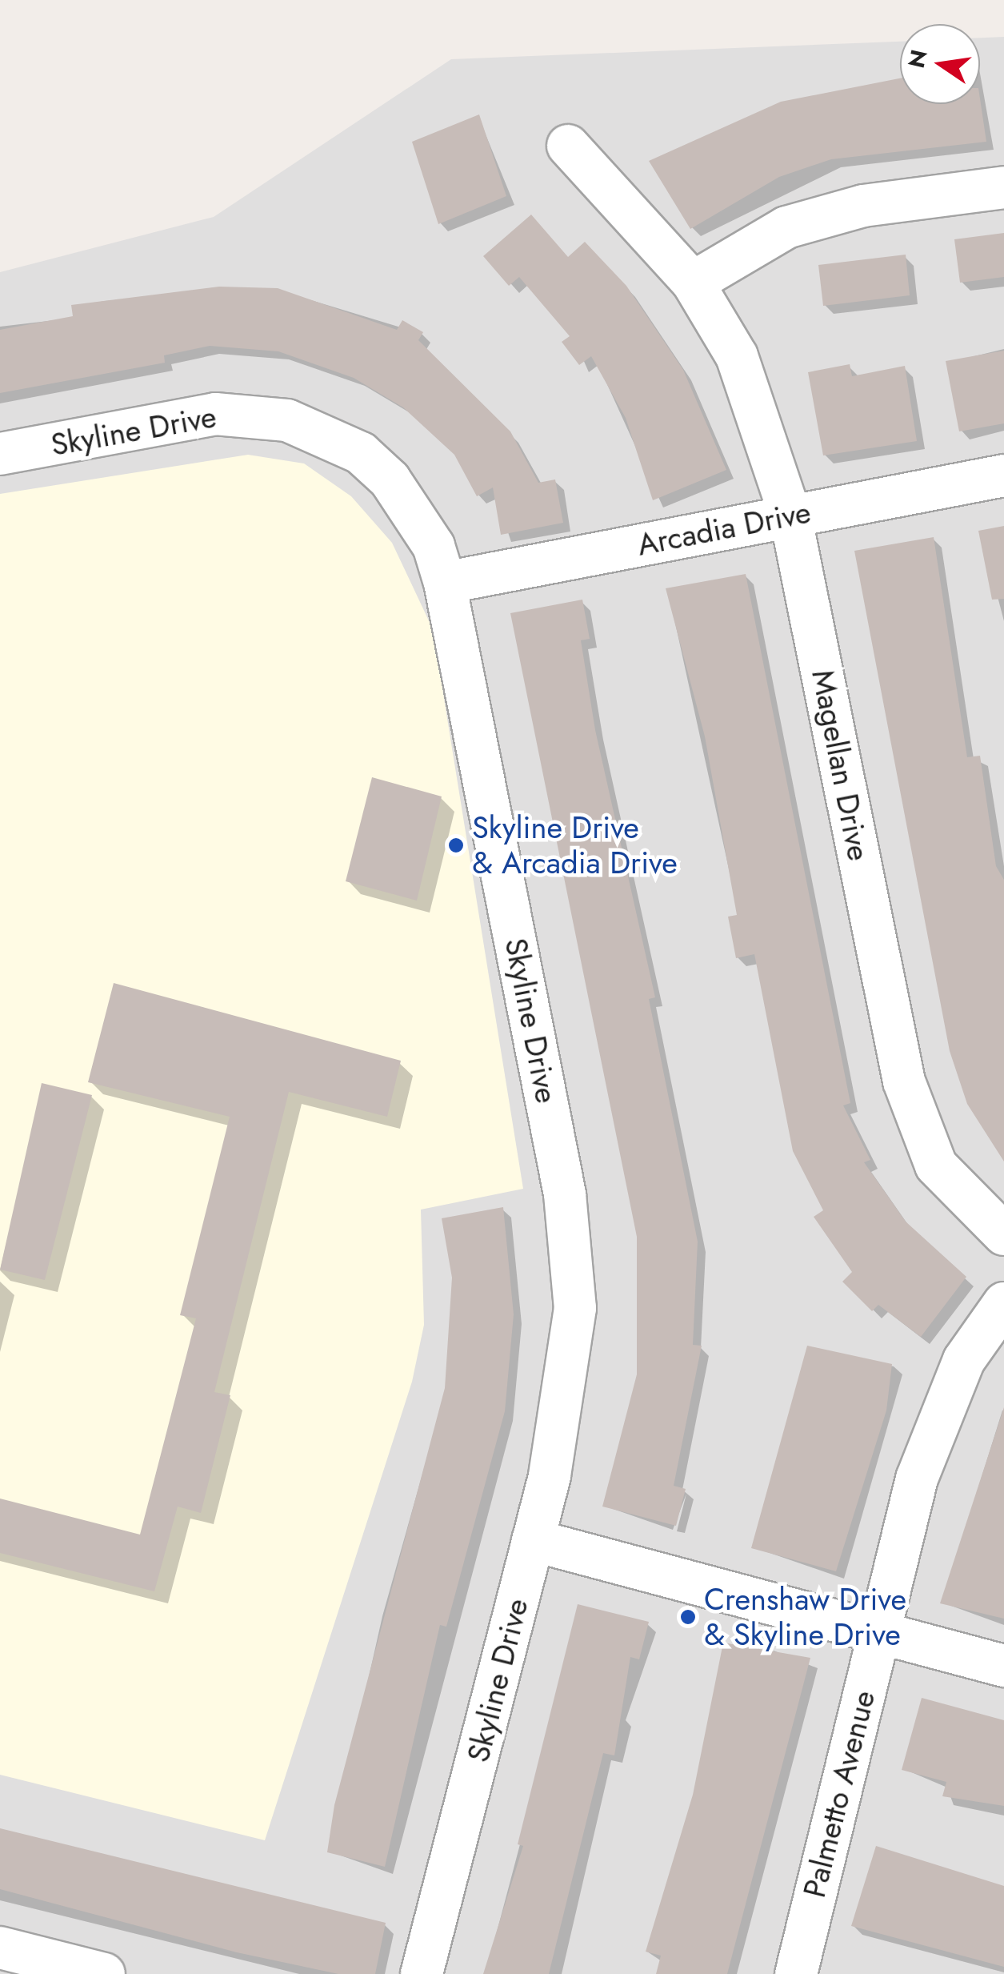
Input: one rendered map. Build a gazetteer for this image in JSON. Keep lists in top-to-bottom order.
{
  "streets": {
    "street": [
      "Skyline Drive",
      "Arcadia Drive",
      "Magellan Drive",
      "Palmetto Avenue"
    ]
  },
  "crossings": [
    ["Skyline Drive", "Arcadia Drive"],
    ["Arcadia Drive", "Magellan Drive"]
  ],
  "places": ["Skyline Drive & Arcadia Drive", "Crenshaw Drive & Skyline Drive"],
  "north": "left"
}
